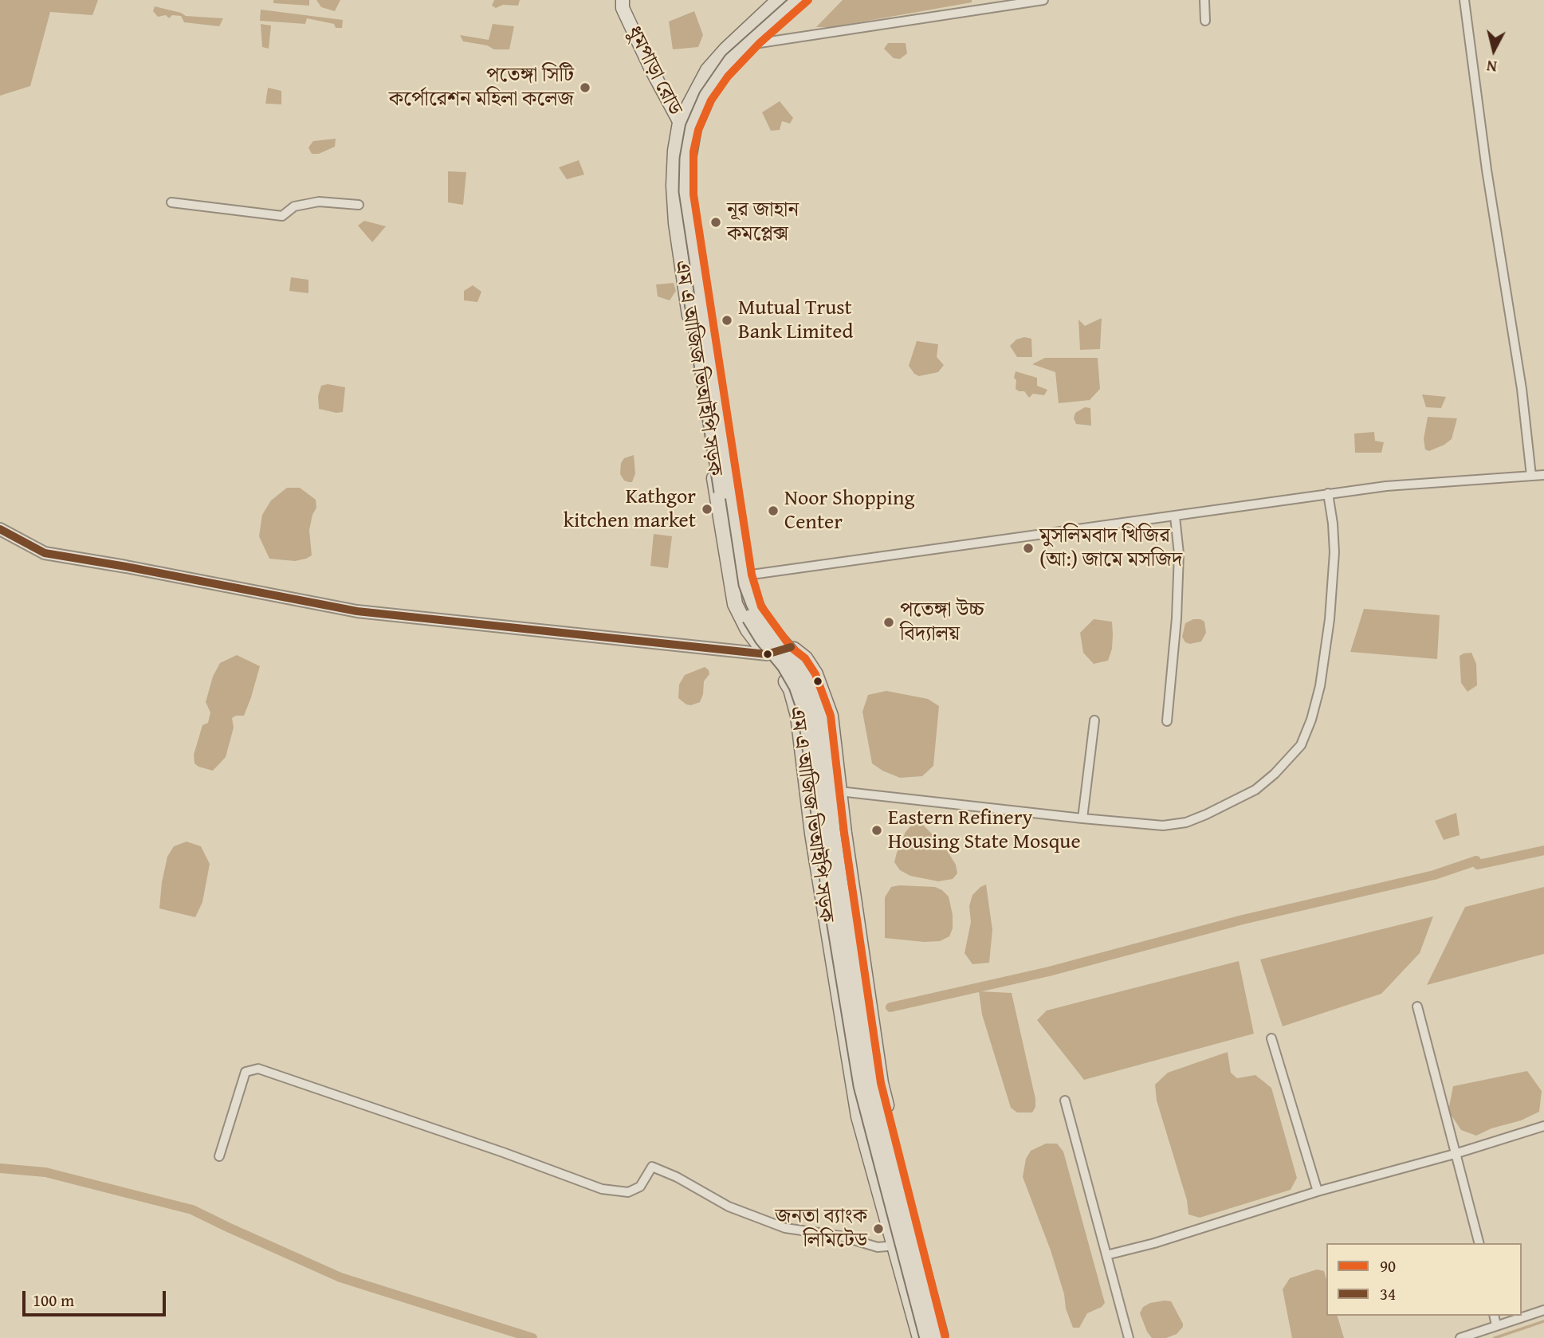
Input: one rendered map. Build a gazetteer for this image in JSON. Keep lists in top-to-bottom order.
{
  "streets": {
    "main road": ["ধুমপাড়া রোড", "এম এ আজিজ ভিআইপি সড়ক"]
  },
  "crossings": [
    ["ধুমপাড়া রোড", "এম এ আজিজ ভিআইপি সড়ক"]
  ],
  "places": [
    "পতেঙ্গা সিটি কর্পোরেশন মহিলা কলেজ",
    "নূর জাহান কমপ্লেক্স",
    "Mutual Trust Bank Limited",
    "Kathgor kitchen market",
    "Noor Shopping Center",
    "মুসলিমবাদ খিজির (আ:) জামে মসজিদ",
    "পতেঙ্গা উচ্চ বিদ্যালয়",
    "Eastern Refinery Housing State Mosque",
    "জনতা ব্যাংক লিমিটেড"
  ],
  "lines": ["transit line 90", "transit line 34"],
  "legend": ["90", "34"],
  "scale_bar": "100 m",
  "north": "bottom"
}
